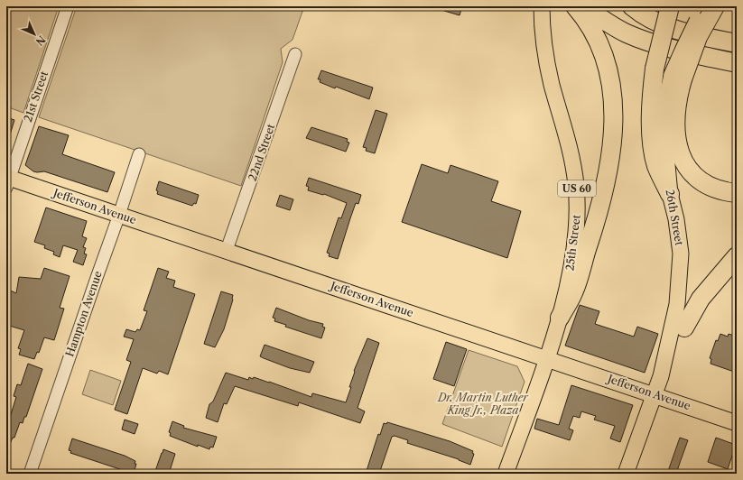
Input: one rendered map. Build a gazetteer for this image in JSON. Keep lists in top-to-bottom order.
{
  "streets": {
    "main road": [
      "US 60",
      "Jefferson Avenue",
      "26th Street",
      "25th Street"
    ],
    "street": ["21st Street", "22nd Street", "Hampton Avenue"]
  },
  "crossings": [
    ["21st Street", "Jefferson Avenue"],
    ["22nd Street", "Jefferson Avenue"],
    ["Jefferson Avenue", "26th Street"],
    ["Jefferson Avenue", "25th Street"],
    ["Jefferson Avenue", "Hampton Avenue"]
  ],
  "parks": ["Dr. Martin Luther King Jr., Plaza"],
  "north": "bottom right"
}
